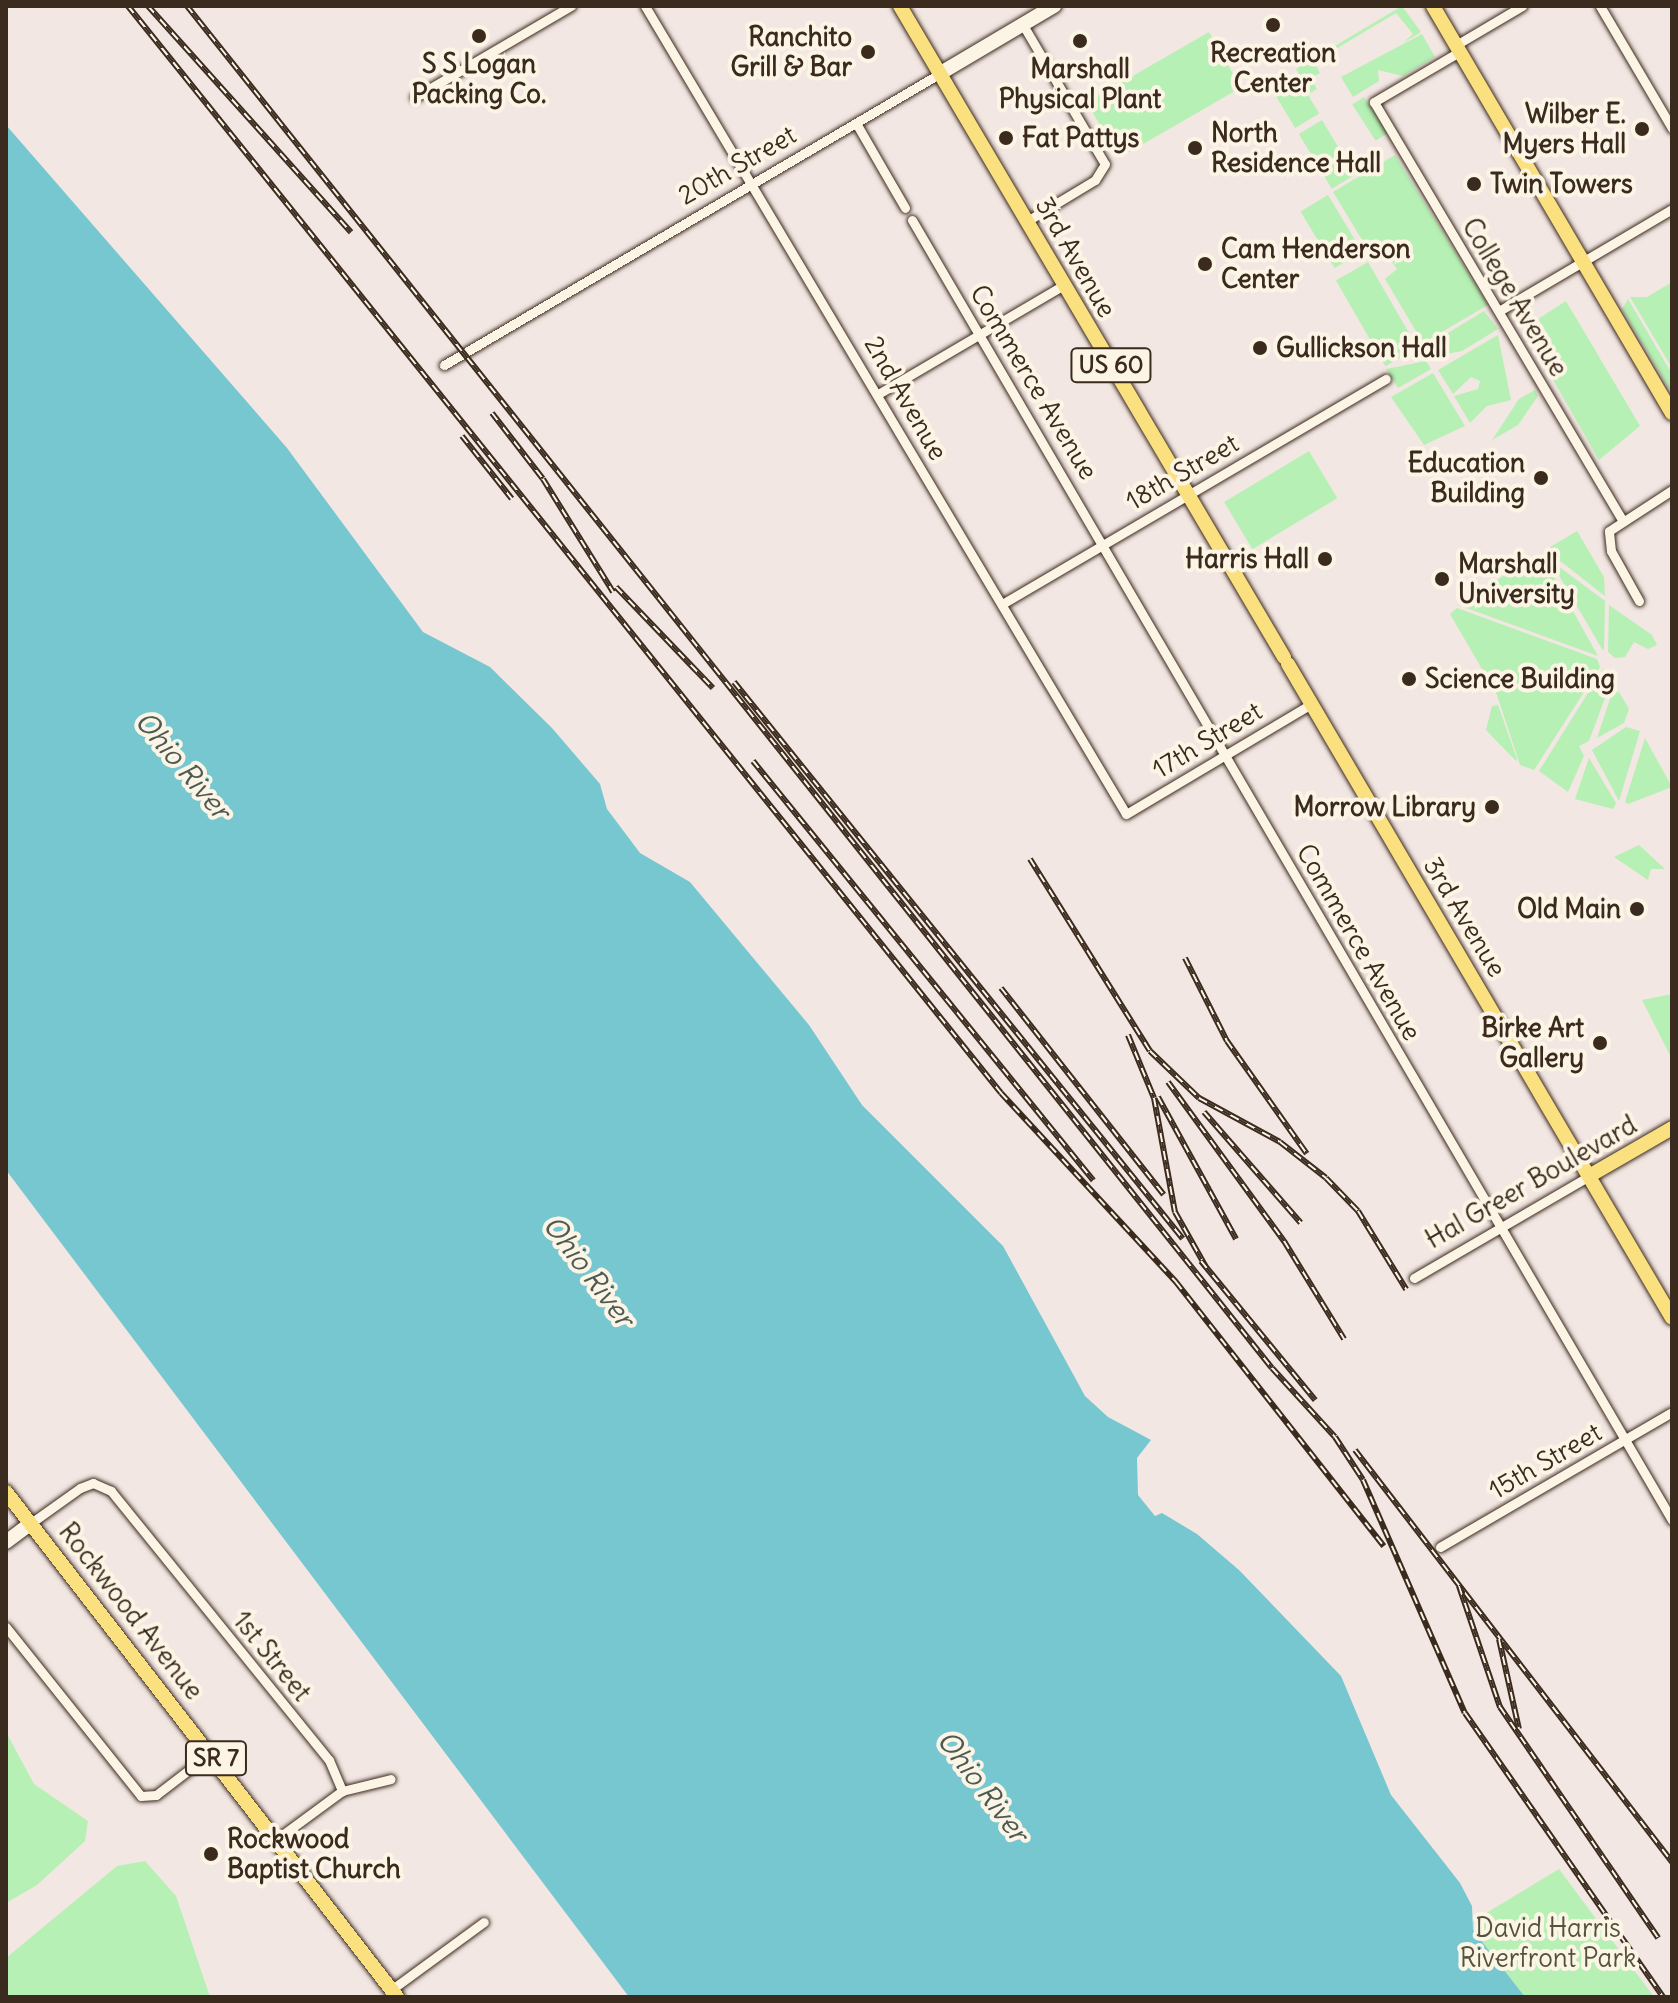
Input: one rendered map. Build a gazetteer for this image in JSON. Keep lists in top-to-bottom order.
{
  "streets": {
    "main road": [
      "20th Street",
      "3rd Avenue",
      "US 60",
      "Hal Greer Boulevard",
      "Rockwood Avenue",
      "SR 7"
    ],
    "street": [
      "College Avenue",
      "Commerce Avenue",
      "2nd Avenue",
      "18th Street",
      "17th Street",
      "15th Street",
      "1st Street"
    ]
  },
  "crossings": [
    ["20th Street", "3rd Avenue"],
    ["20th Street", "2nd Avenue"],
    ["3rd Avenue", "18th Street"],
    ["3rd Avenue", "17th Street"],
    ["3rd Avenue", "Hal Greer Boulevard"],
    ["Commerce Avenue", "18th Street"],
    ["Commerce Avenue", "17th Street"],
    ["Commerce Avenue", "Hal Greer Boulevard"],
    ["Commerce Avenue", "15th Street"],
    ["2nd Avenue", "18th Street"],
    ["2nd Avenue", "17th Street"],
    ["Rockwood Avenue", "1st Street"],
    ["Rockwood Avenue", "SR 7"],
    ["1st Street", "SR 7"]
  ],
  "water": ["Ohio River"],
  "parks": ["David Harris Riverfront Park"],
  "places": [
    "Recreation Center",
    "S S Logan Packing Co.",
    "Marshall Physical Plant",
    "Ranchito Grill & Bar",
    "Wilber E. Myers Hall",
    "Fat Pattys",
    "North Residence Hall",
    "Twin Towers",
    "Cam Henderson Center",
    "Gullickson Hall",
    "Education Building",
    "Harris Hall",
    "Marshall University",
    "Science Building",
    "Morrow Library",
    "Old Main",
    "Birke Art Gallery",
    "Rockwood Baptist Church"
  ]
}
